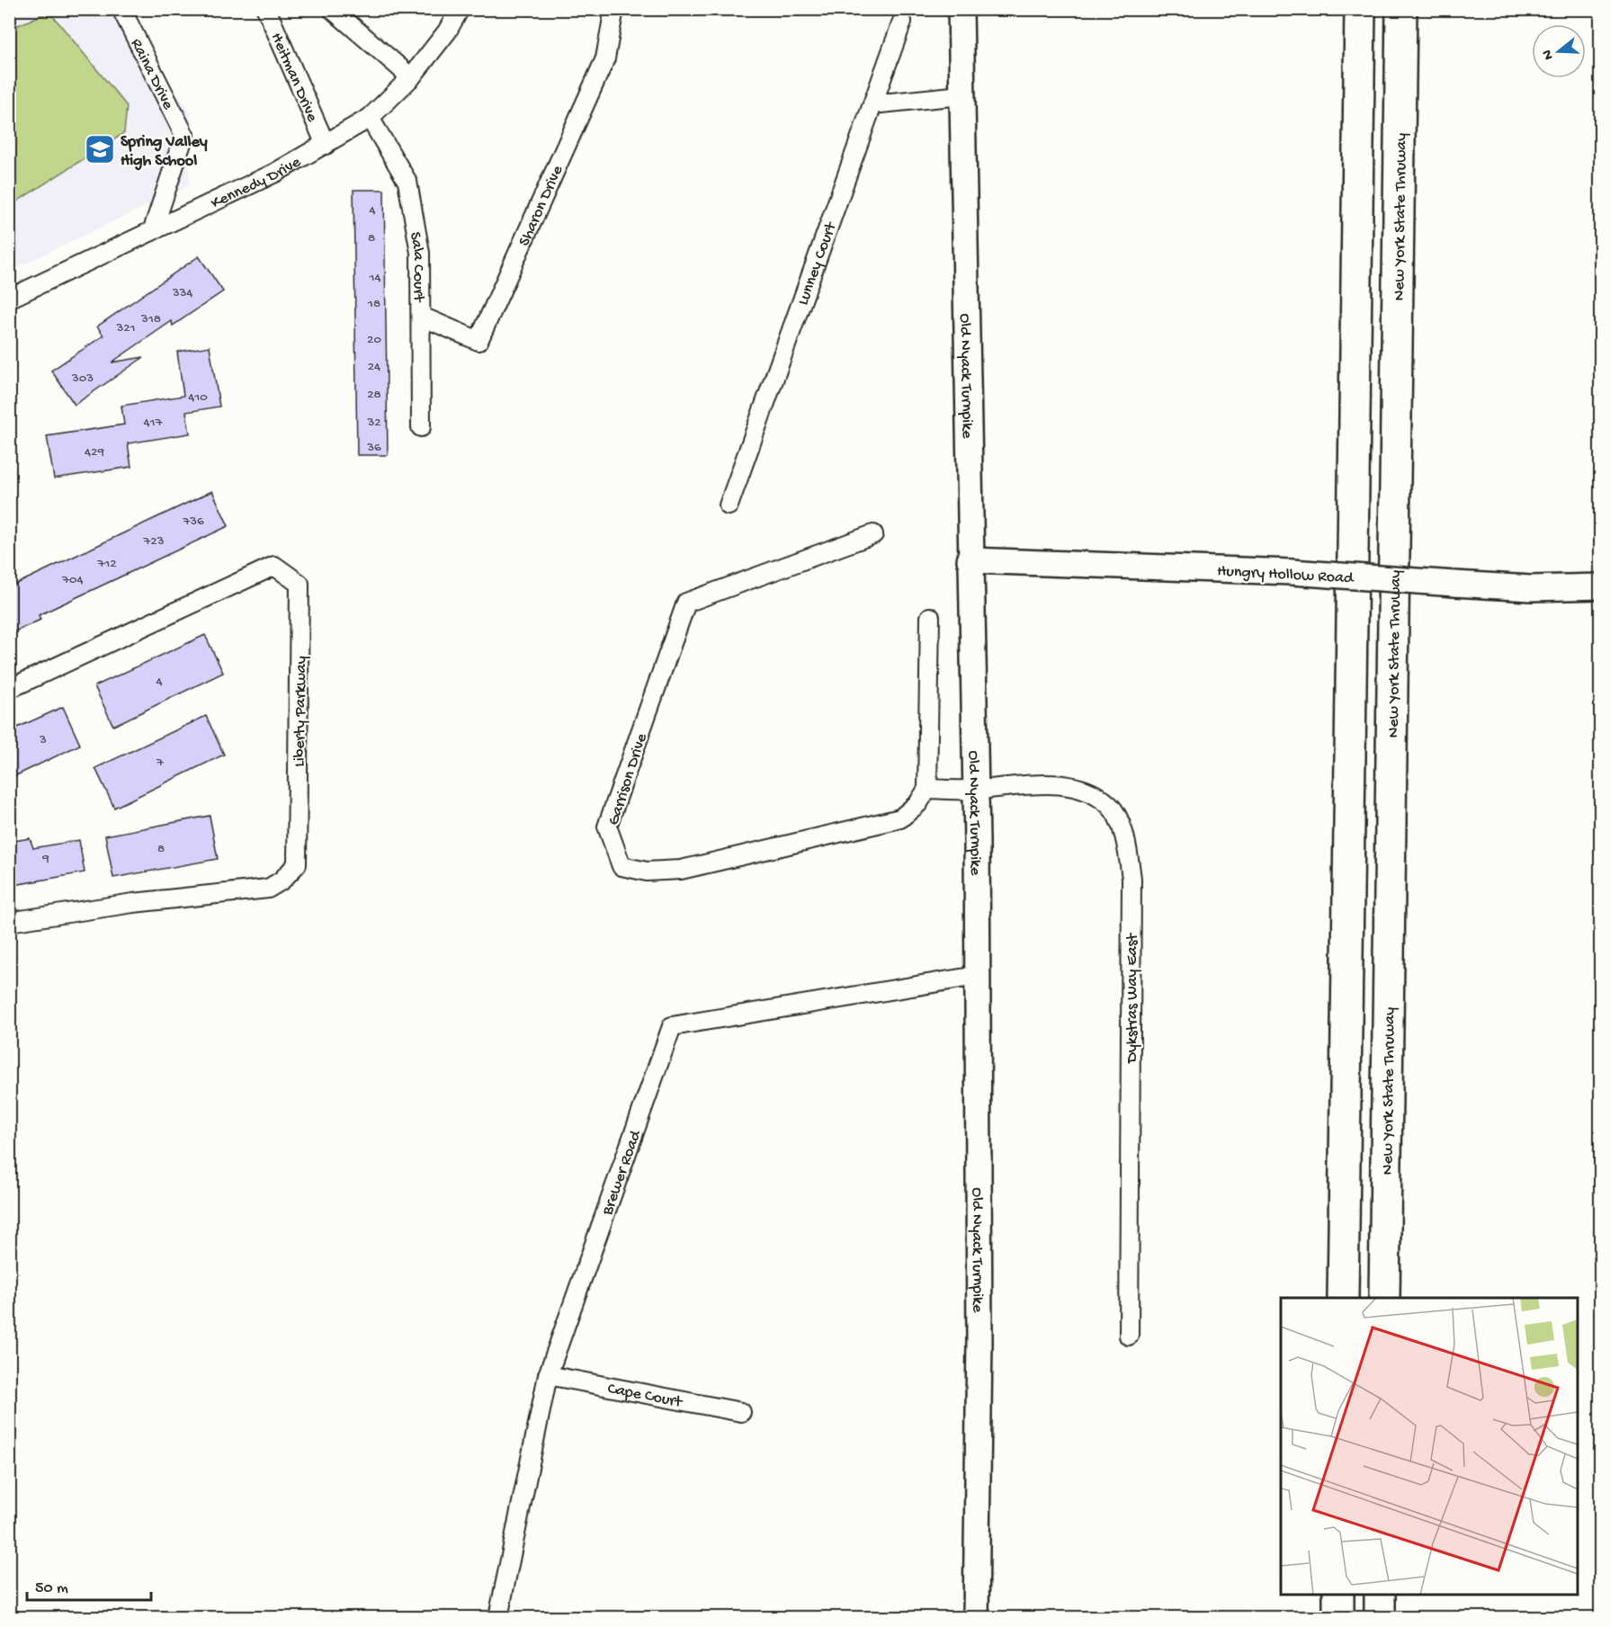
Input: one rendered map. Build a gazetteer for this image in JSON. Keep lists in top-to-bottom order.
{
  "streets": {
    "highway": ["New York State Thruway"],
    "street": [
      "Raina Drive",
      "Heitman Drive",
      "Kennedy Drive",
      "Sharon Drive",
      "Lunney Court",
      "Sala Court",
      "Old Nyack Turnpike",
      "Hungry Hollow Road",
      "Liberty Parkway",
      "Garrison Drive",
      "Dykstras Way East",
      "Brewer Road",
      "Cape Court"
    ]
  },
  "crossings": [
    ["Raina Drive", "Kennedy Drive"],
    ["Heitman Drive", "Kennedy Drive"],
    ["Kennedy Drive", "Sala Court"],
    ["Sharon Drive", "Sala Court"],
    ["Old Nyack Turnpike", "Hungry Hollow Road"],
    ["Old Nyack Turnpike", "Dykstras Way East"],
    ["Old Nyack Turnpike", "Brewer Road"],
    ["Brewer Road", "Cape Court"]
  ],
  "places": {
    "school or university": ["Spring Valley High School"]
  },
  "house_numbers": [
    "4",
    "8",
    "14",
    "334",
    "18",
    "318",
    "321",
    "20",
    "24",
    "303",
    "28",
    "410",
    "417",
    "32",
    "36",
    "429",
    "736",
    "723",
    "712",
    "704",
    "4",
    "3",
    "7",
    "8",
    "9"
  ],
  "scale_bar": "50 m",
  "north": "left"
}
